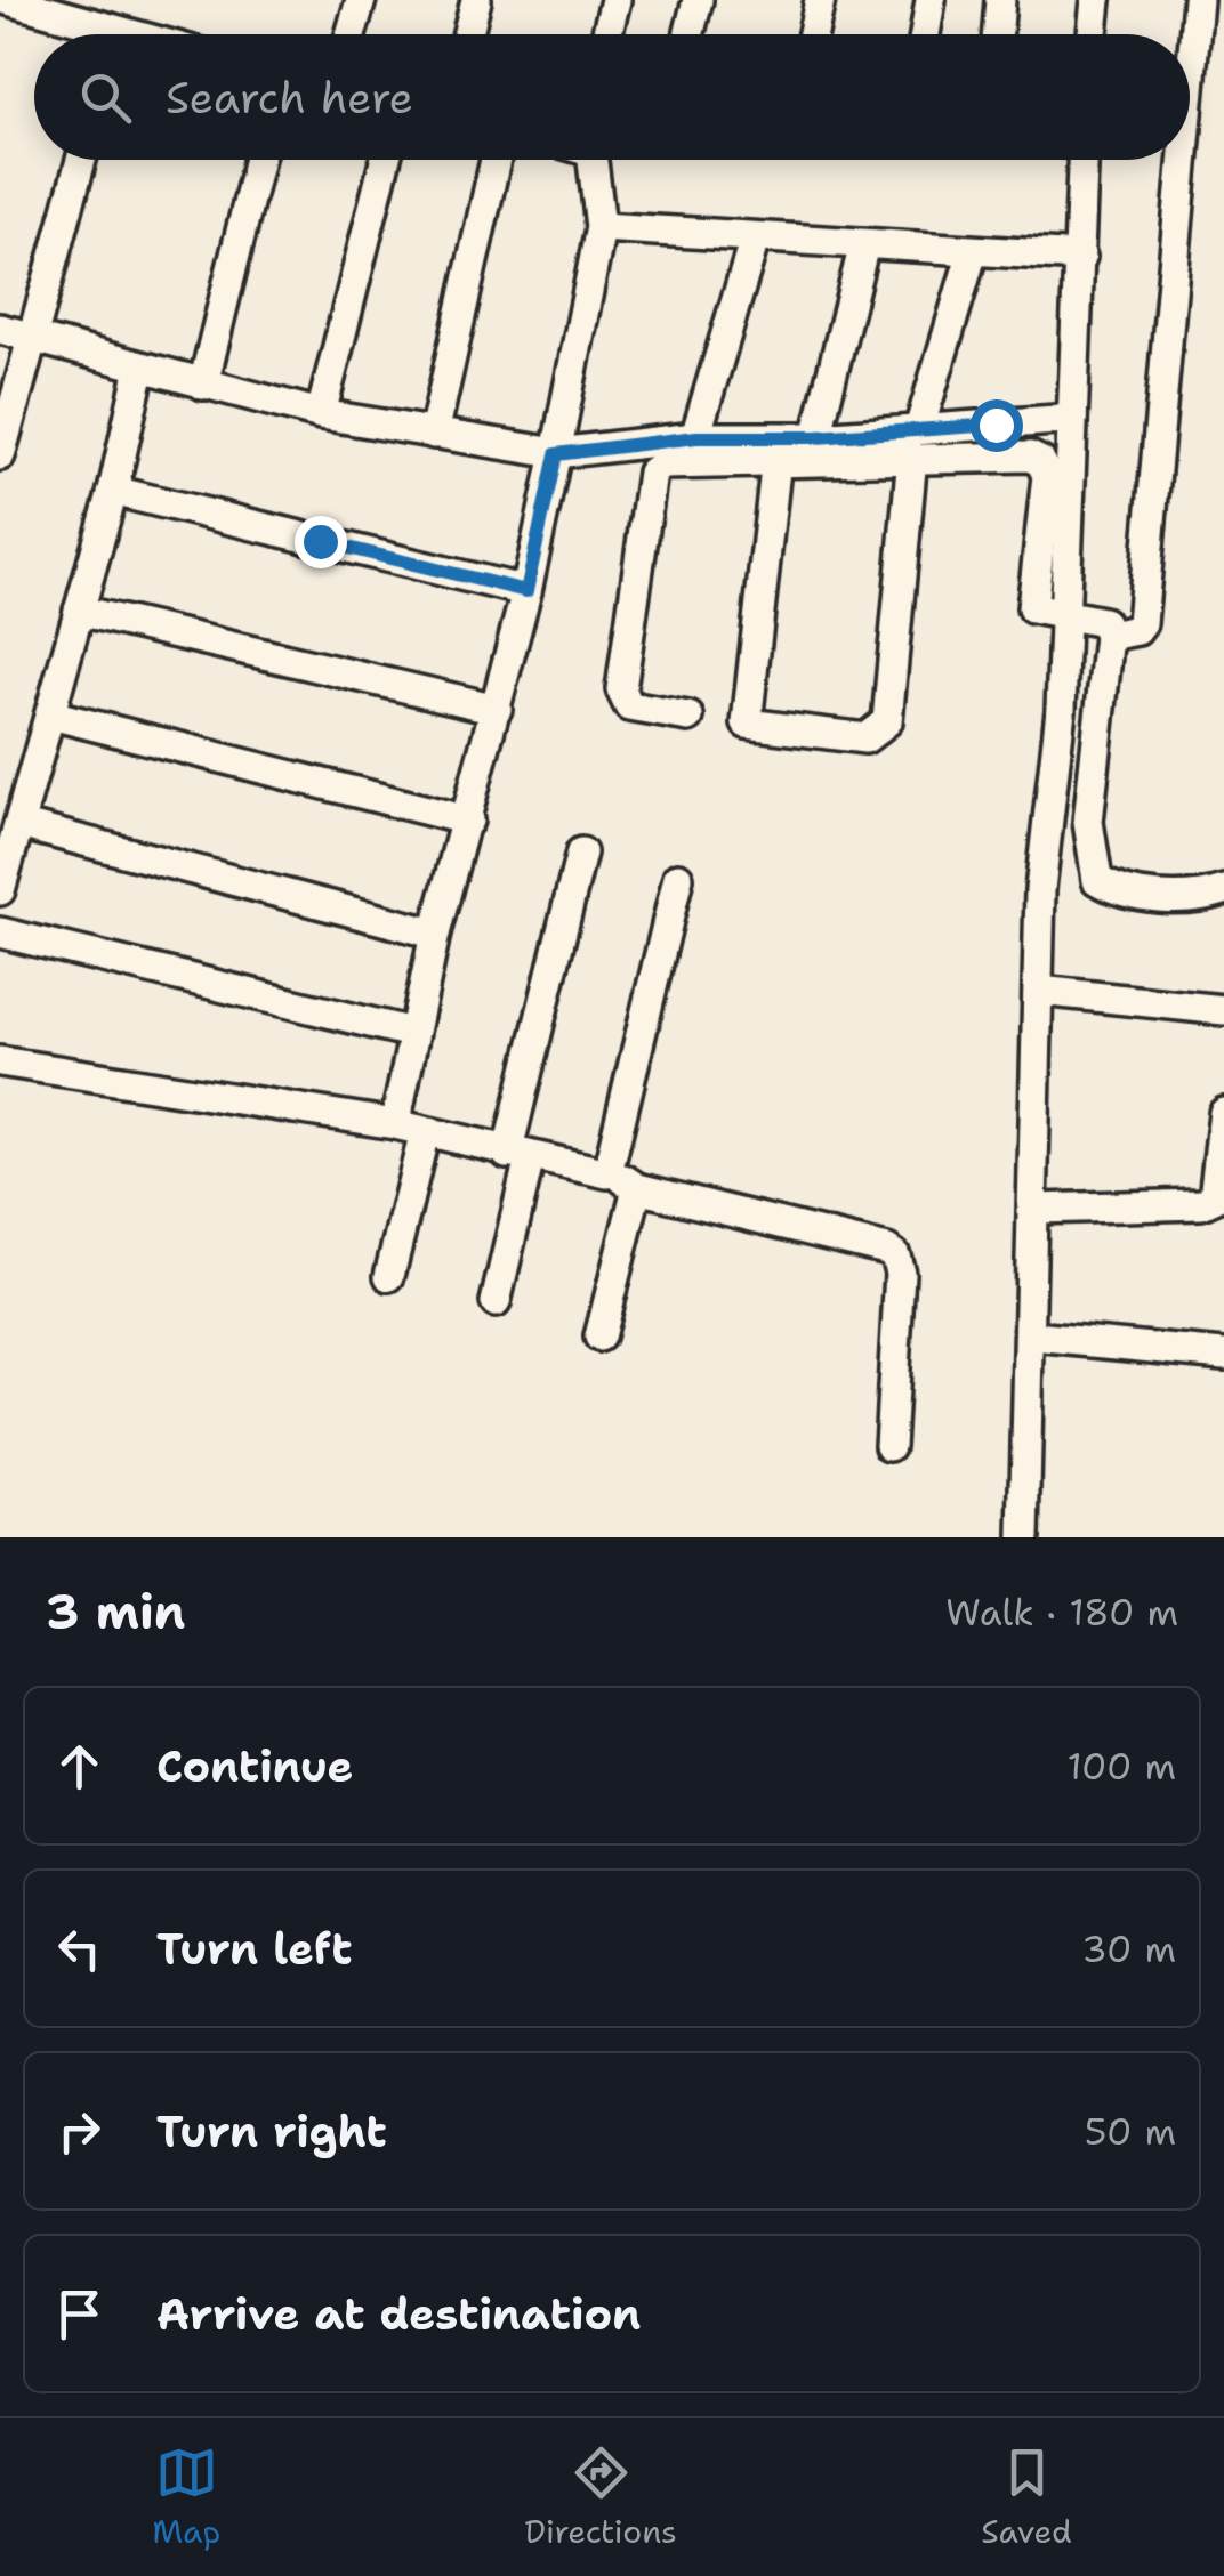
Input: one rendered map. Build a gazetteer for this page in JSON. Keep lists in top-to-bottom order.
{
  "page": {
    "search": "Search here",
    "heading": ["3 min", "Walk · 180 m"],
    "list": [
      ["Continue", "100 m"],
      ["Turn left", "30 m"],
      ["Turn right", "50 m"],
      "Arrive at destination"
    ],
    "nav": ["Map", "Directions", "Saved"]
  }
}
